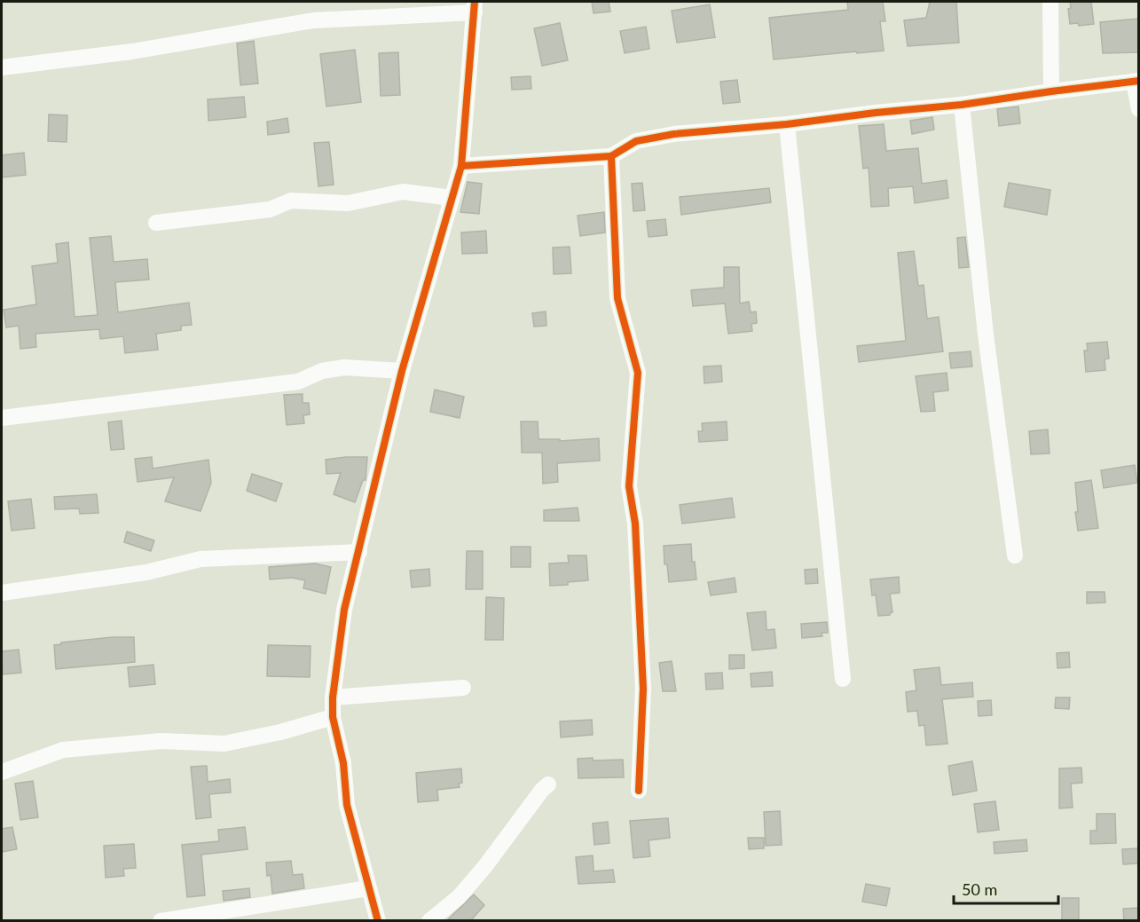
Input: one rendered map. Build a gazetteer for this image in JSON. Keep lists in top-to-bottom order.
{
  "scale_bar": "50 m"
}
